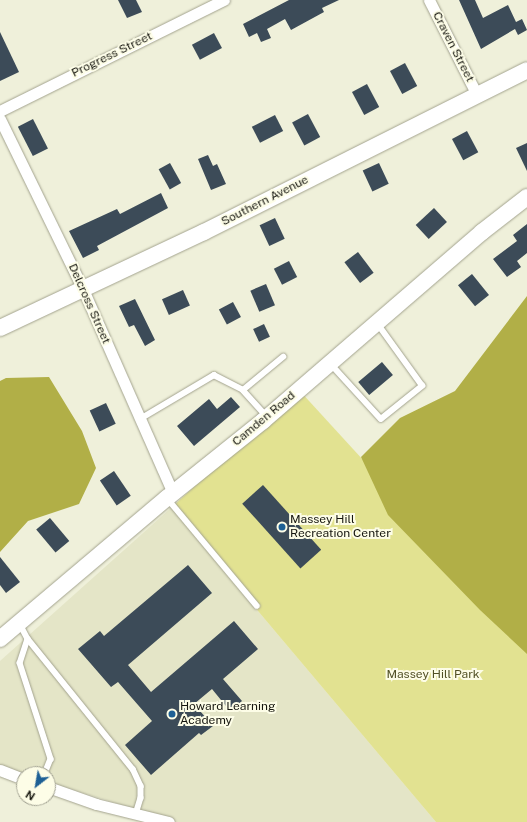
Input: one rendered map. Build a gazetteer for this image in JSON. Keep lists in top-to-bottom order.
{
  "streets": {
    "street": [
      "Craven Street",
      "Progress Street",
      "Southern Avenue",
      "Delcross Street",
      "Camden Road"
    ]
  },
  "crossings": [
    ["Craven Street", "Southern Avenue"],
    ["Southern Avenue", "Delcross Street"],
    ["Delcross Street", "Camden Road"]
  ],
  "parks": ["Massey Hill Park"],
  "places": ["Massey Hill Recreation Center", "Howard Learning Academy"],
  "north": "bottom left"
}
